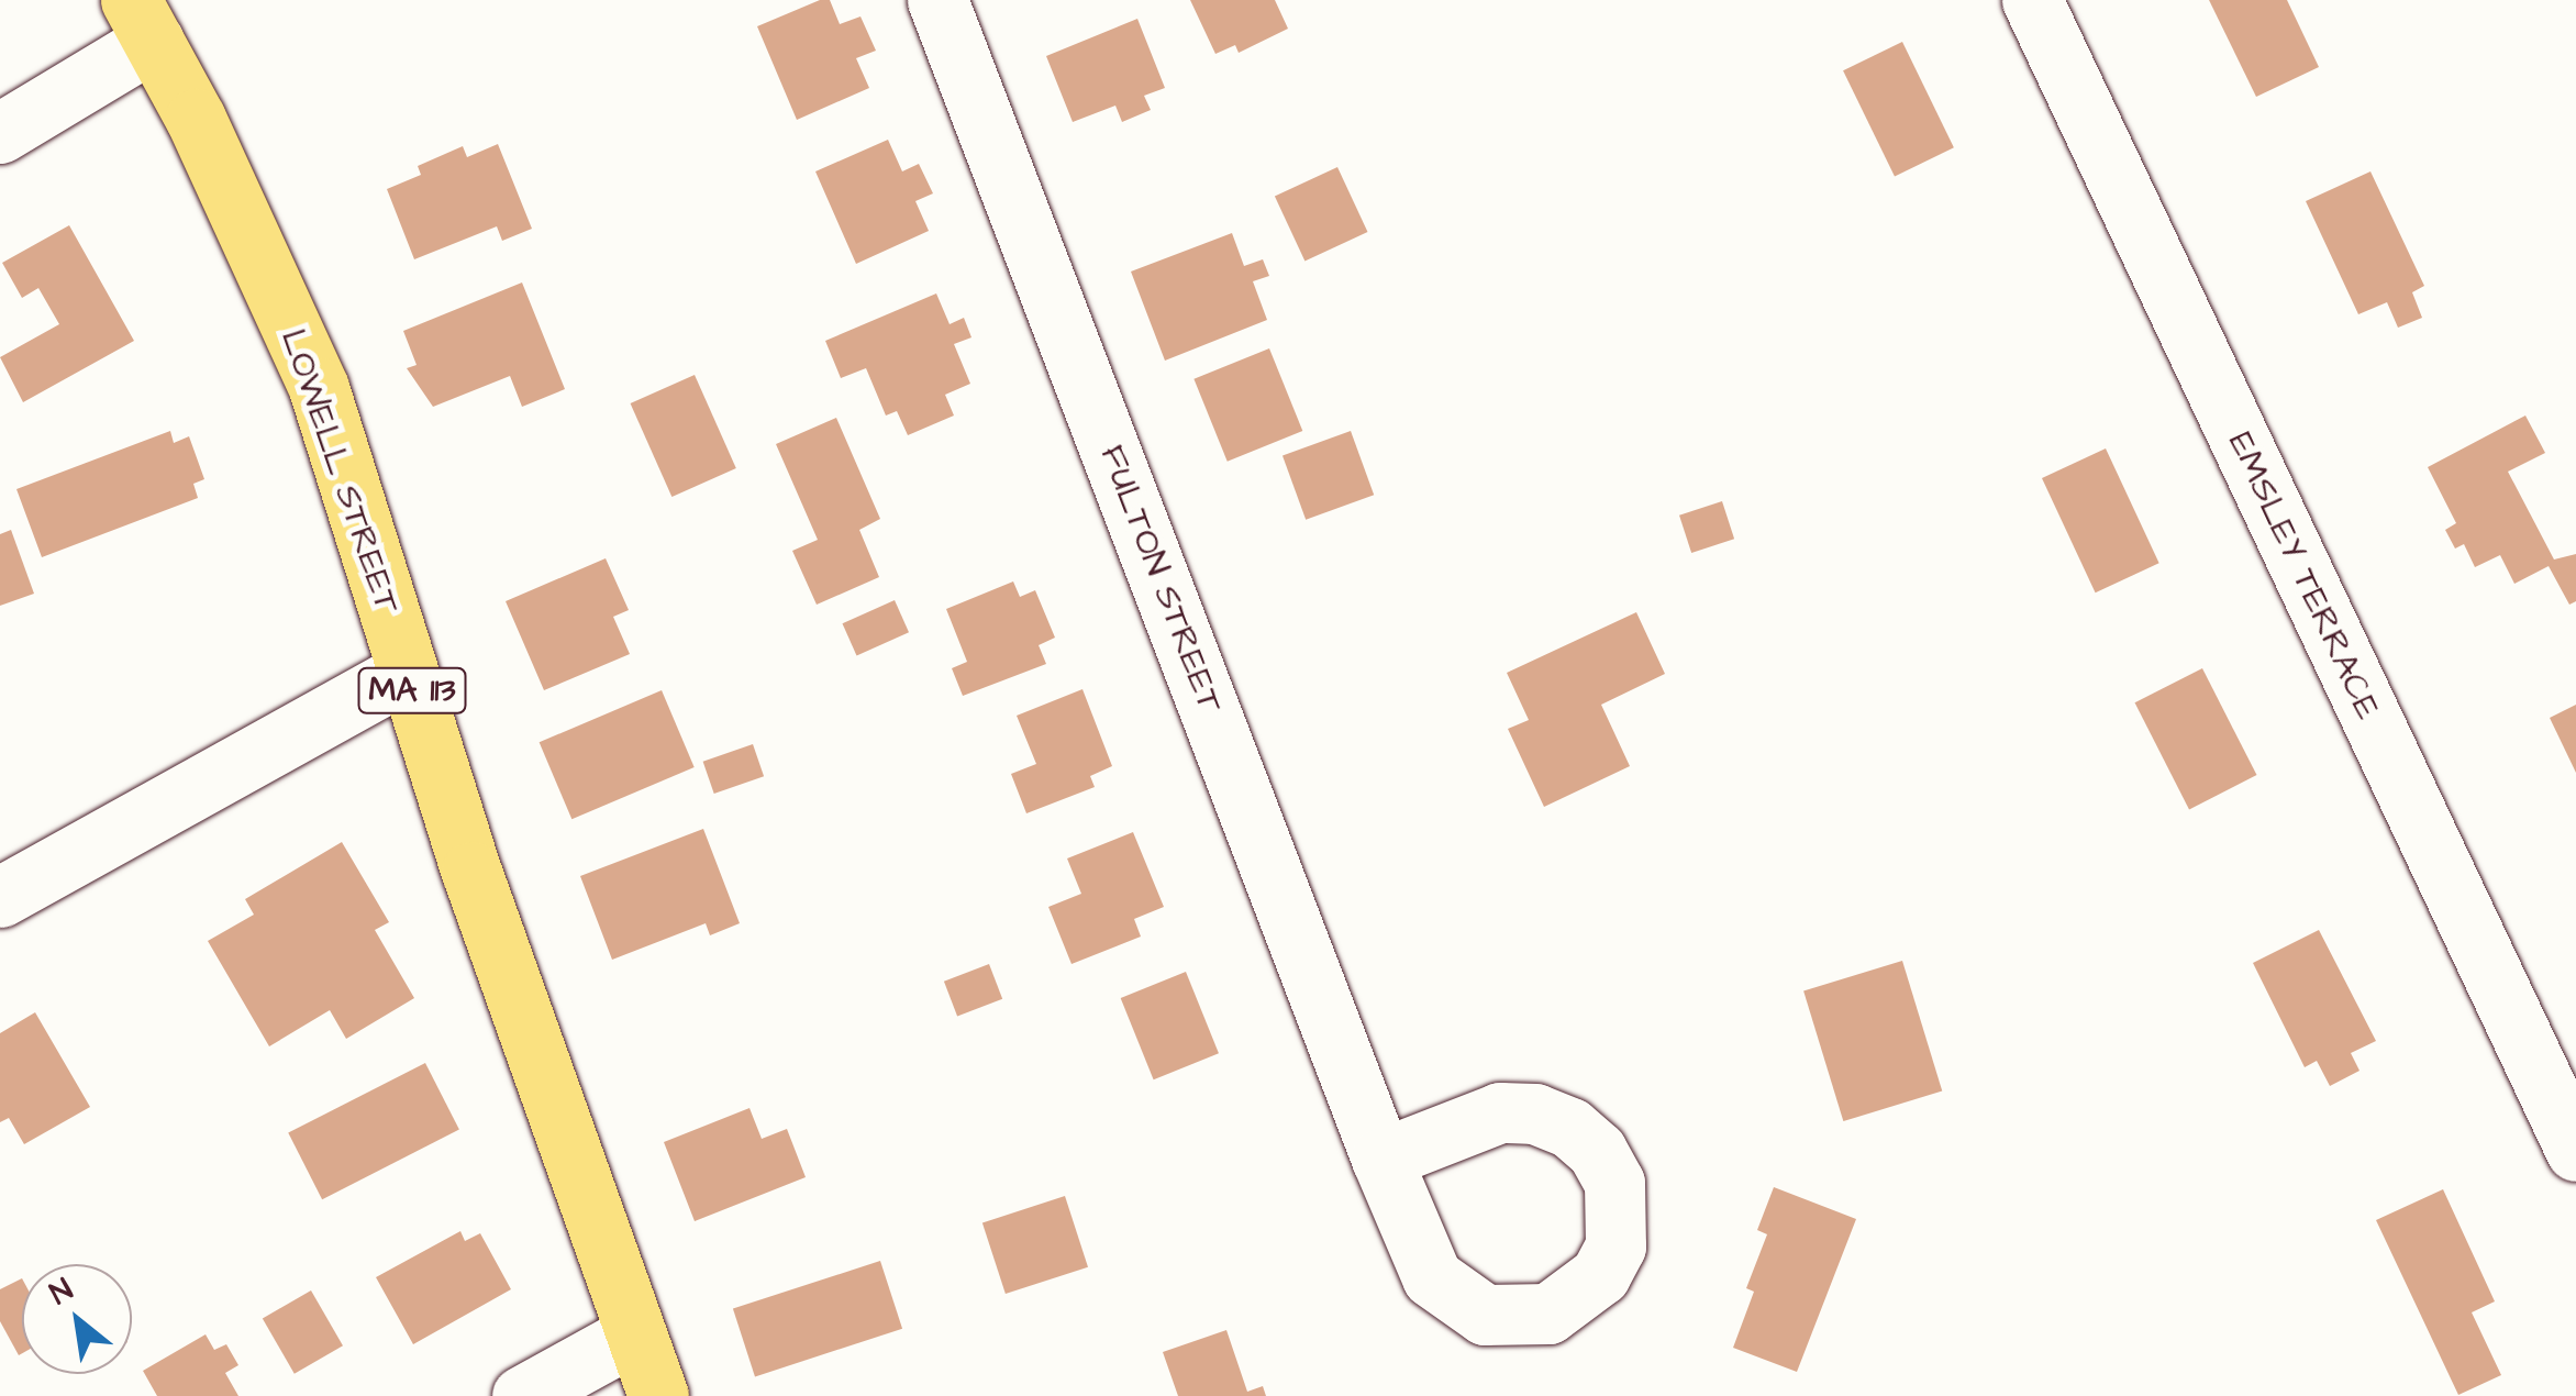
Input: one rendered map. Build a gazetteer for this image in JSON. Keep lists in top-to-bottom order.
{
  "streets": {
    "main road": ["LOWELL STREET", "MA 113"],
    "street": ["EMSLEY TERRACE", "FULTON STREET"]
  },
  "north": "top left"
}
